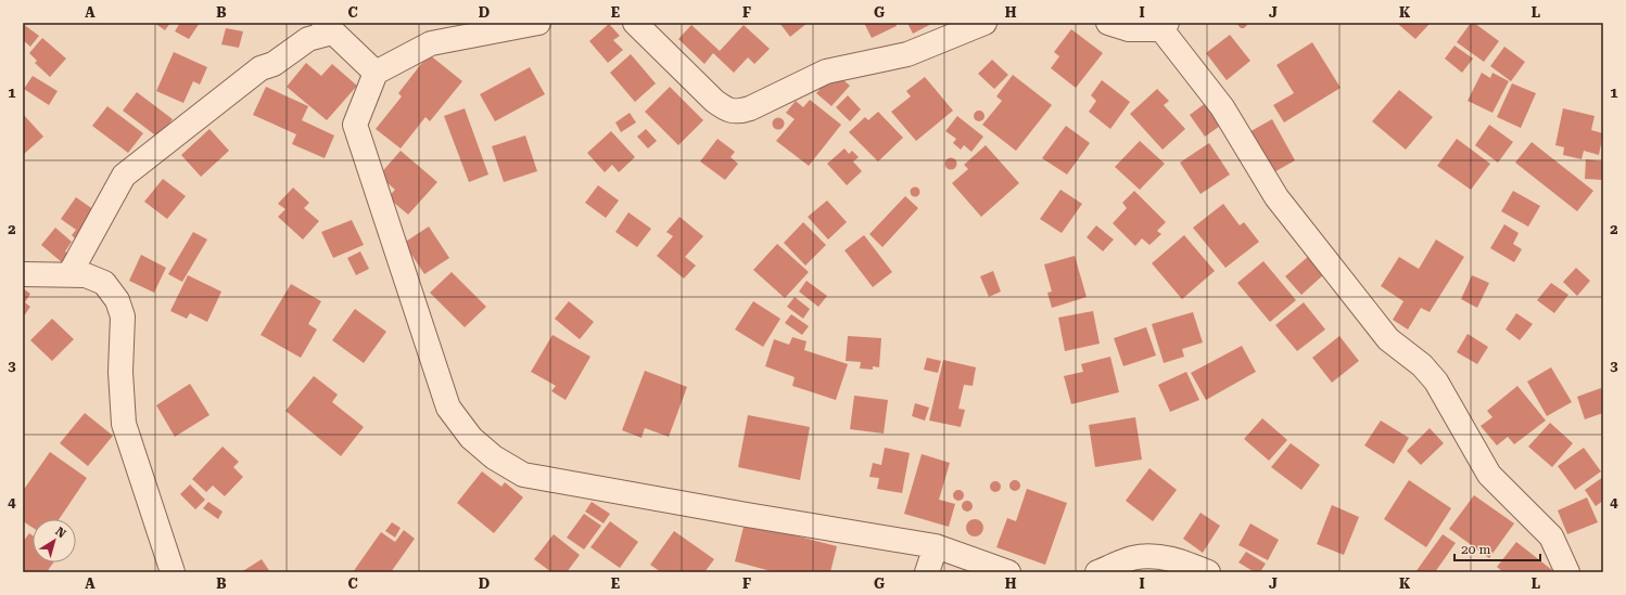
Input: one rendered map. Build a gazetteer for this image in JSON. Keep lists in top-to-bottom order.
{
  "scale_bar": "20 m",
  "north": "top right",
  "grid": {
    "columns": [
      "A",
      "B",
      "C",
      "D",
      "E",
      "F",
      "G",
      "H",
      "I",
      "J",
      "K",
      "L"
    ],
    "rows": [
      "1",
      "2",
      "3",
      "4"
    ]
  }
}
